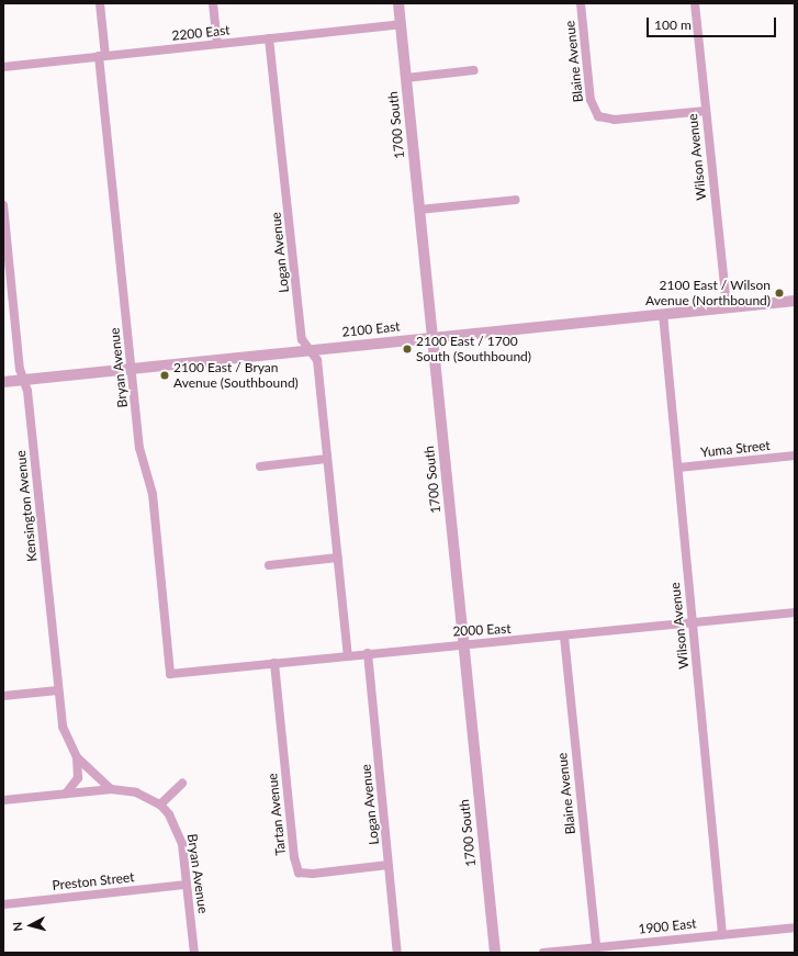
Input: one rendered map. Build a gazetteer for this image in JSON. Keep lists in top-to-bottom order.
{
  "streets": {
    "street": [
      "2200 East",
      "Blaine Avenue",
      "1700 South",
      "Wilson Avenue",
      "Logan Avenue",
      "2100 East",
      "Bryan Avenue",
      "Yuma Street",
      "Kensington Avenue",
      "2000 East",
      "Tartan Avenue",
      "Preston Street",
      "1900 East"
    ]
  },
  "crossings": [
    ["2200 East", "1700 South"],
    ["2200 East", "Logan Avenue"],
    ["2200 East", "Bryan Avenue"],
    ["Blaine Avenue", "Wilson Avenue"],
    ["Blaine Avenue", "2000 East"],
    ["Blaine Avenue", "1900 East"],
    ["1700 South", "2100 East"],
    ["1700 South", "2000 East"],
    ["Wilson Avenue", "2100 East"],
    ["Wilson Avenue", "Yuma Street"],
    ["Wilson Avenue", "2000 East"],
    ["Wilson Avenue", "1900 East"],
    ["Logan Avenue", "2100 East"],
    ["Logan Avenue", "2000 East"],
    ["Logan Avenue", "Tartan Avenue"],
    ["2100 East", "Bryan Avenue"],
    ["2100 East", "Kensington Avenue"],
    ["Bryan Avenue", "Kensington Avenue"],
    ["Bryan Avenue", "2000 East"],
    ["Bryan Avenue", "Preston Street"],
    ["2000 East", "Tartan Avenue"]
  ],
  "places": ["2100 East / Wilson Avenue (Northbound)", "2100 East / 1700 South (Southbound)", "2100 East / Bryan Avenue (Southbound)"],
  "scale_bar": "100 m",
  "north": "left"
}
